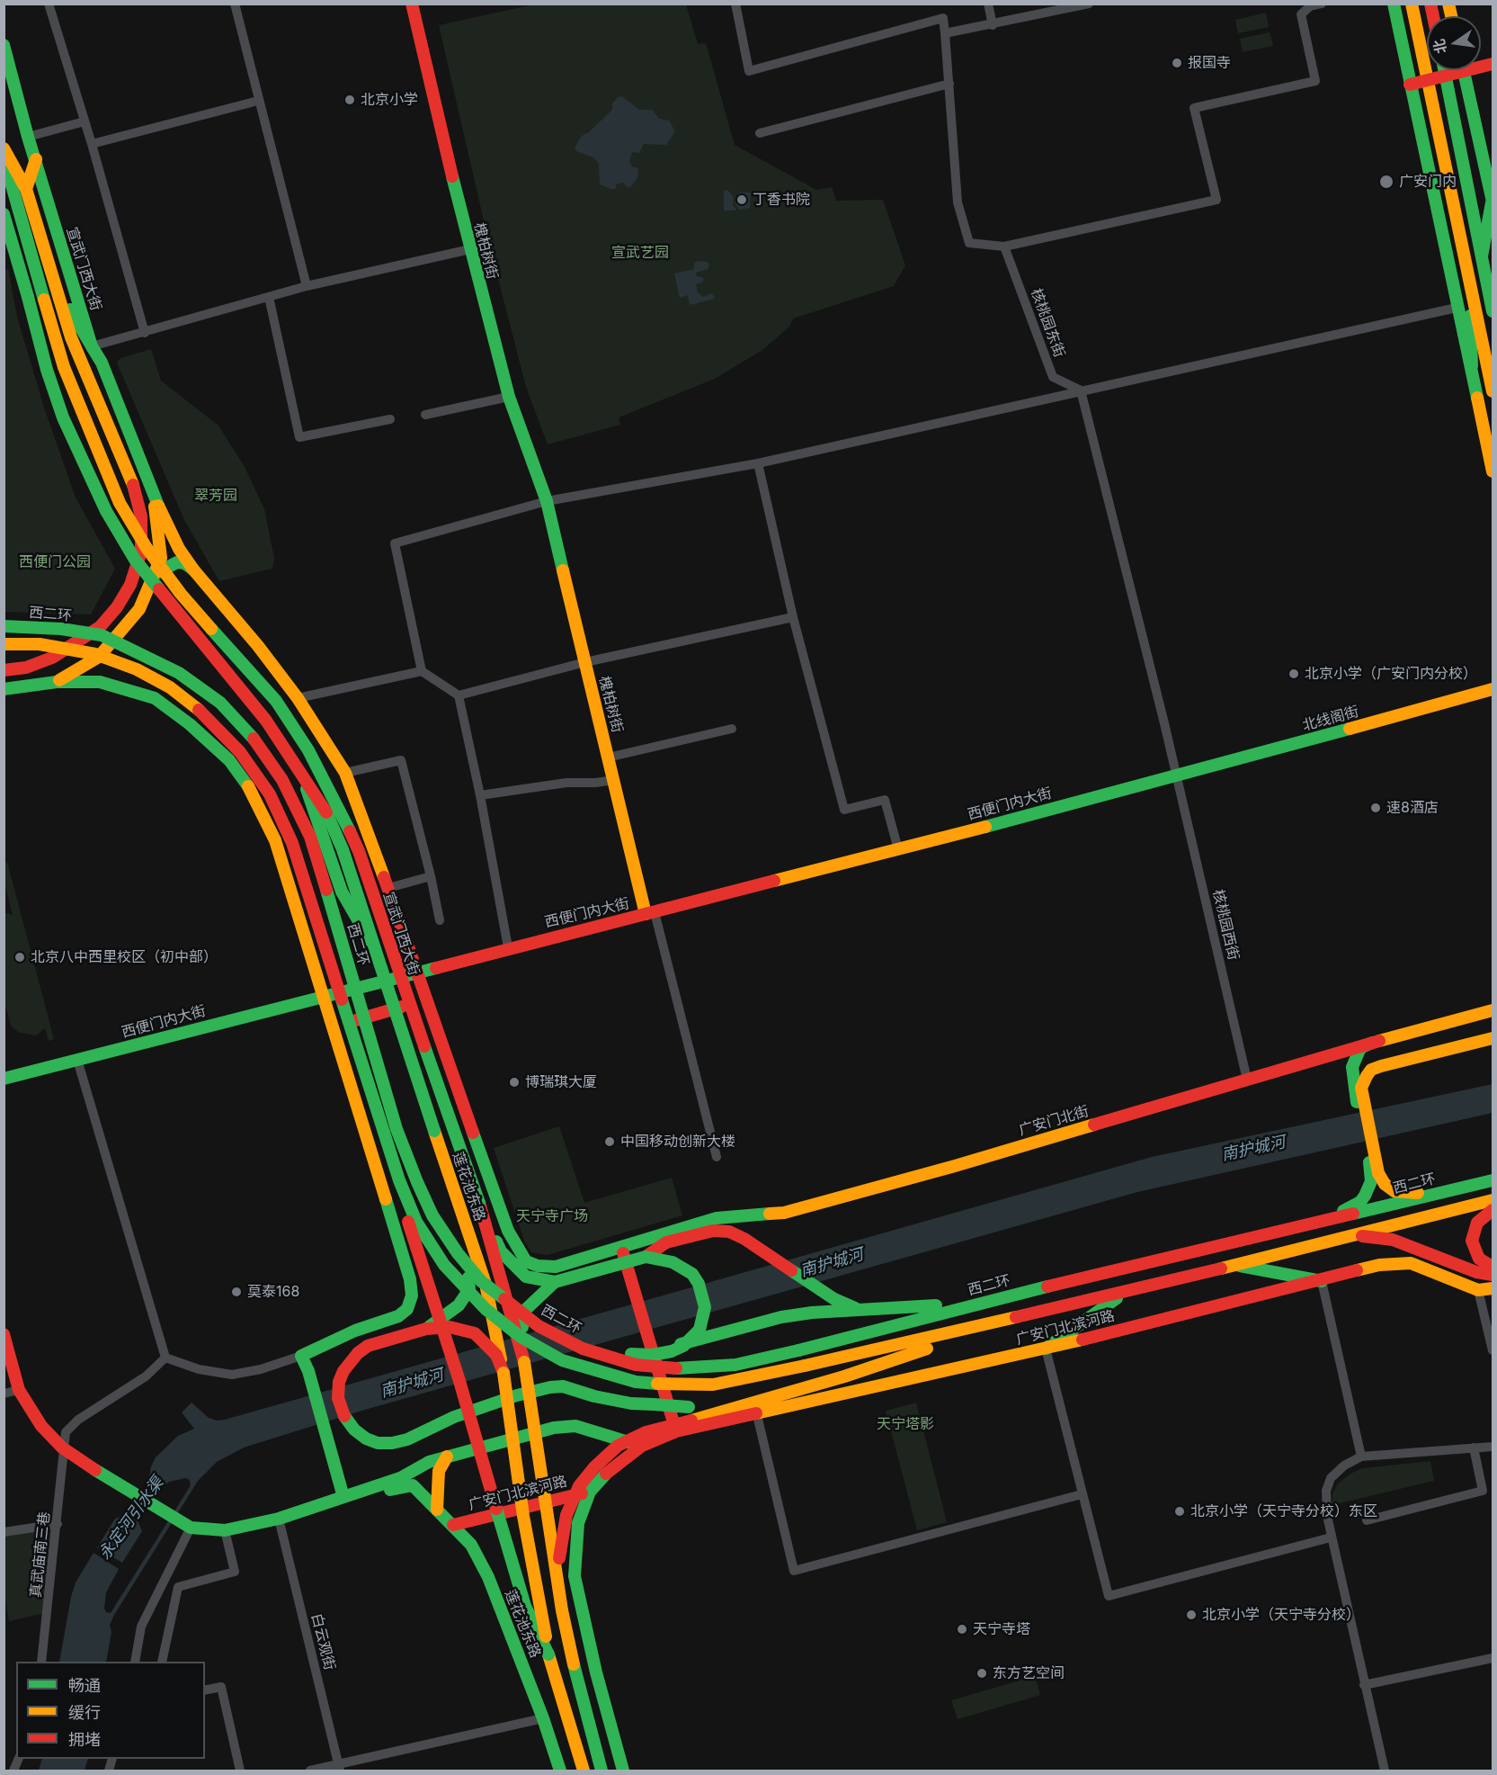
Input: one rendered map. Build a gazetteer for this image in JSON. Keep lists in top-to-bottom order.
{
  "streets": {
    "main road": [
      "槐柏树街",
      "宣武门西大街",
      "西二环",
      "北线阁街",
      "西便门内大街",
      "广安门北街",
      "莲花池东路",
      "广安门北滨河路"
    ],
    "street": [
      "核桃园东街",
      "核桃园西街",
      "真武庙南三巷",
      "白云观街"
    ]
  },
  "crossings": [
    ["槐柏树街", "西便门内大街"],
    ["宣武门西大街", "西便门内大街"],
    ["宣武门西大街", "广安门北街"],
    ["宣武门西大街", "莲花池东路"],
    ["北线阁街", "西便门内大街"],
    ["北线阁街", "核桃园西街"],
    ["西便门内大街", "核桃园西街"],
    ["核桃园西街", "广安门北街"],
    ["莲花池东路", "广安门北滨河路"]
  ],
  "water": ["南护城河", "永定河引水渠"],
  "parks": [
    "宣武艺园",
    "翠芳园",
    "西便门公园",
    "天宁寺广场",
    "天宁塔影"
  ],
  "places": [
    "报国寺",
    "北京小学",
    "广安门内",
    "丁香书院",
    "北京小学（广安门内分校）",
    "速8酒店",
    "北京八中西里校区（初中部）",
    "博瑞琪大厦",
    "中国移动创新大楼",
    "莫泰168",
    "北京小学（天宁寺分校）东区",
    "北京小学（天宁寺分校）",
    "天宁寺塔",
    "东方艺空间"
  ],
  "legend": ["畅通", "缓行", "拥堵"],
  "north": "left"
}
